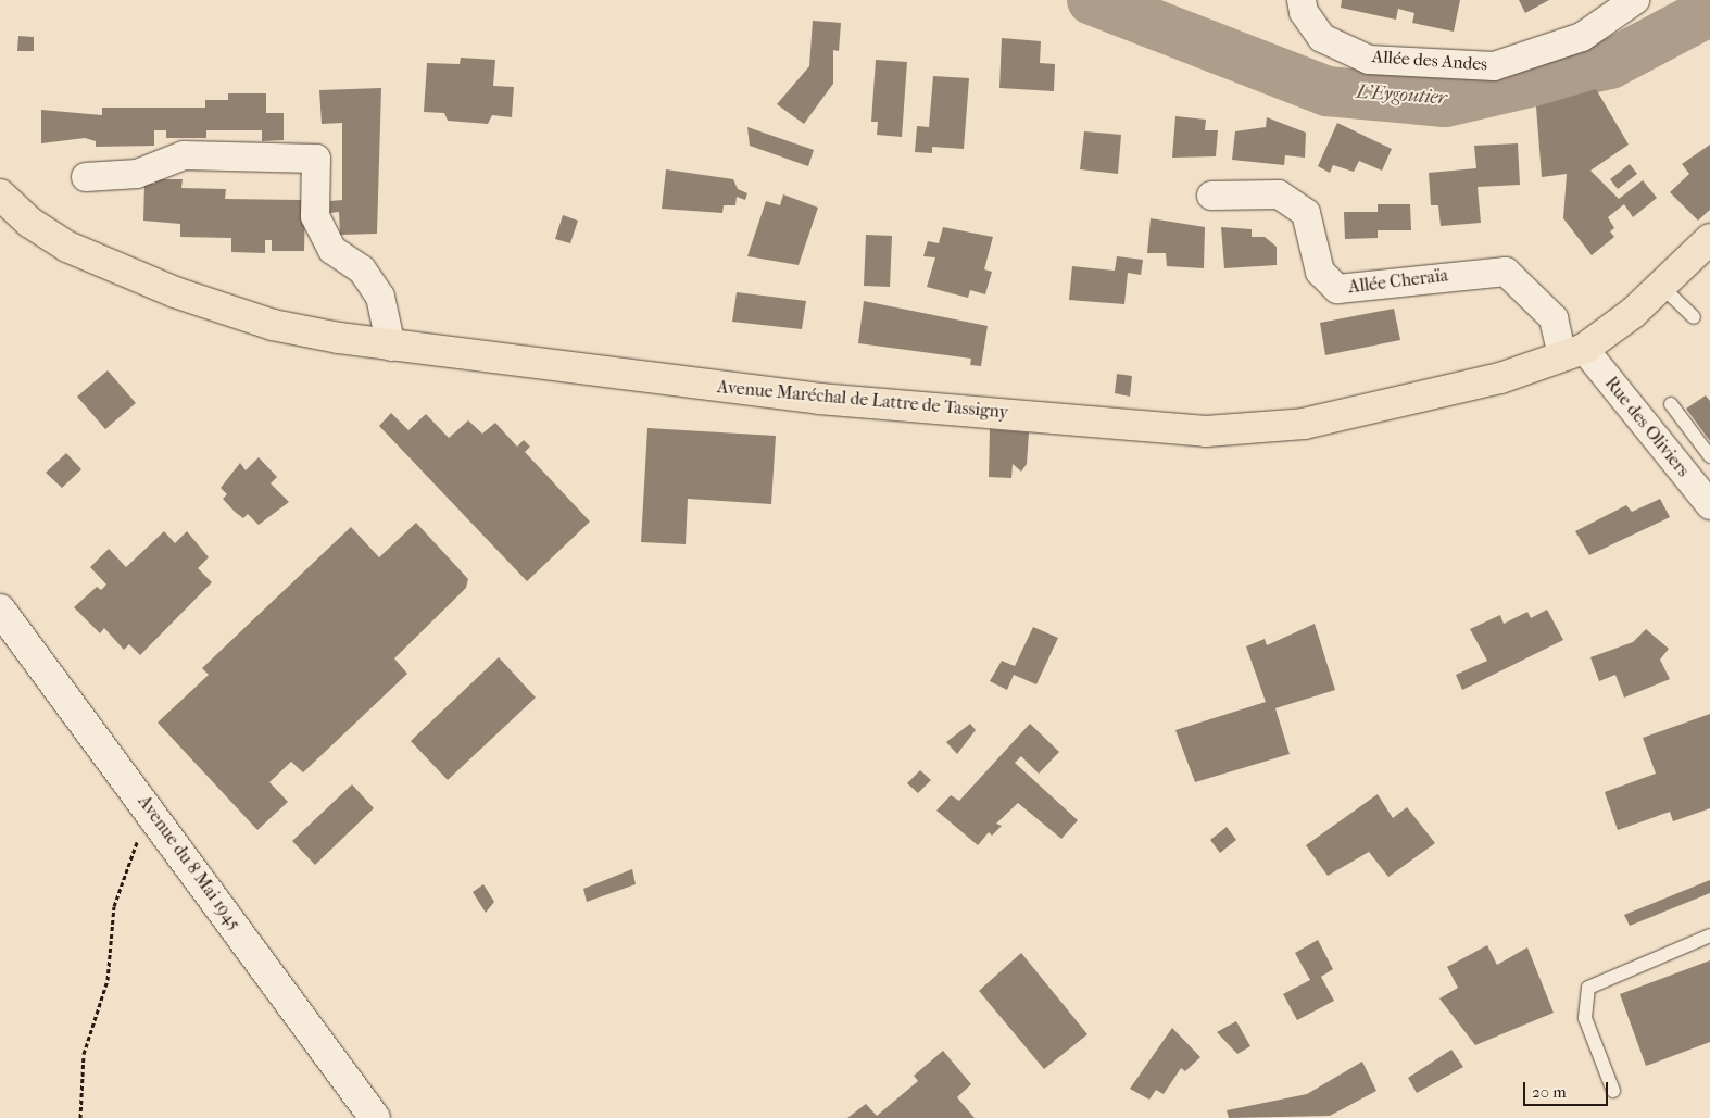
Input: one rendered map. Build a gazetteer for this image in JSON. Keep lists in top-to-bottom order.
{
  "streets": {
    "main road": ["Avenue Maréchal de Lattre de Tassigny"],
    "street": [
      "Allée des Andes",
      "Allée Cheraïa",
      "Rue des Oliviers",
      "Avenue du 8 Mai 1945"
    ]
  },
  "crossings": [
    ["Allée Cheraïa", "Avenue Maréchal de Lattre de Tassigny"],
    ["Allée Cheraïa", "Rue des Oliviers"],
    ["Avenue Maréchal de Lattre de Tassigny", "Rue des Oliviers"]
  ],
  "water": ["L'Eygoutier"],
  "scale_bar": "20 m"
}
